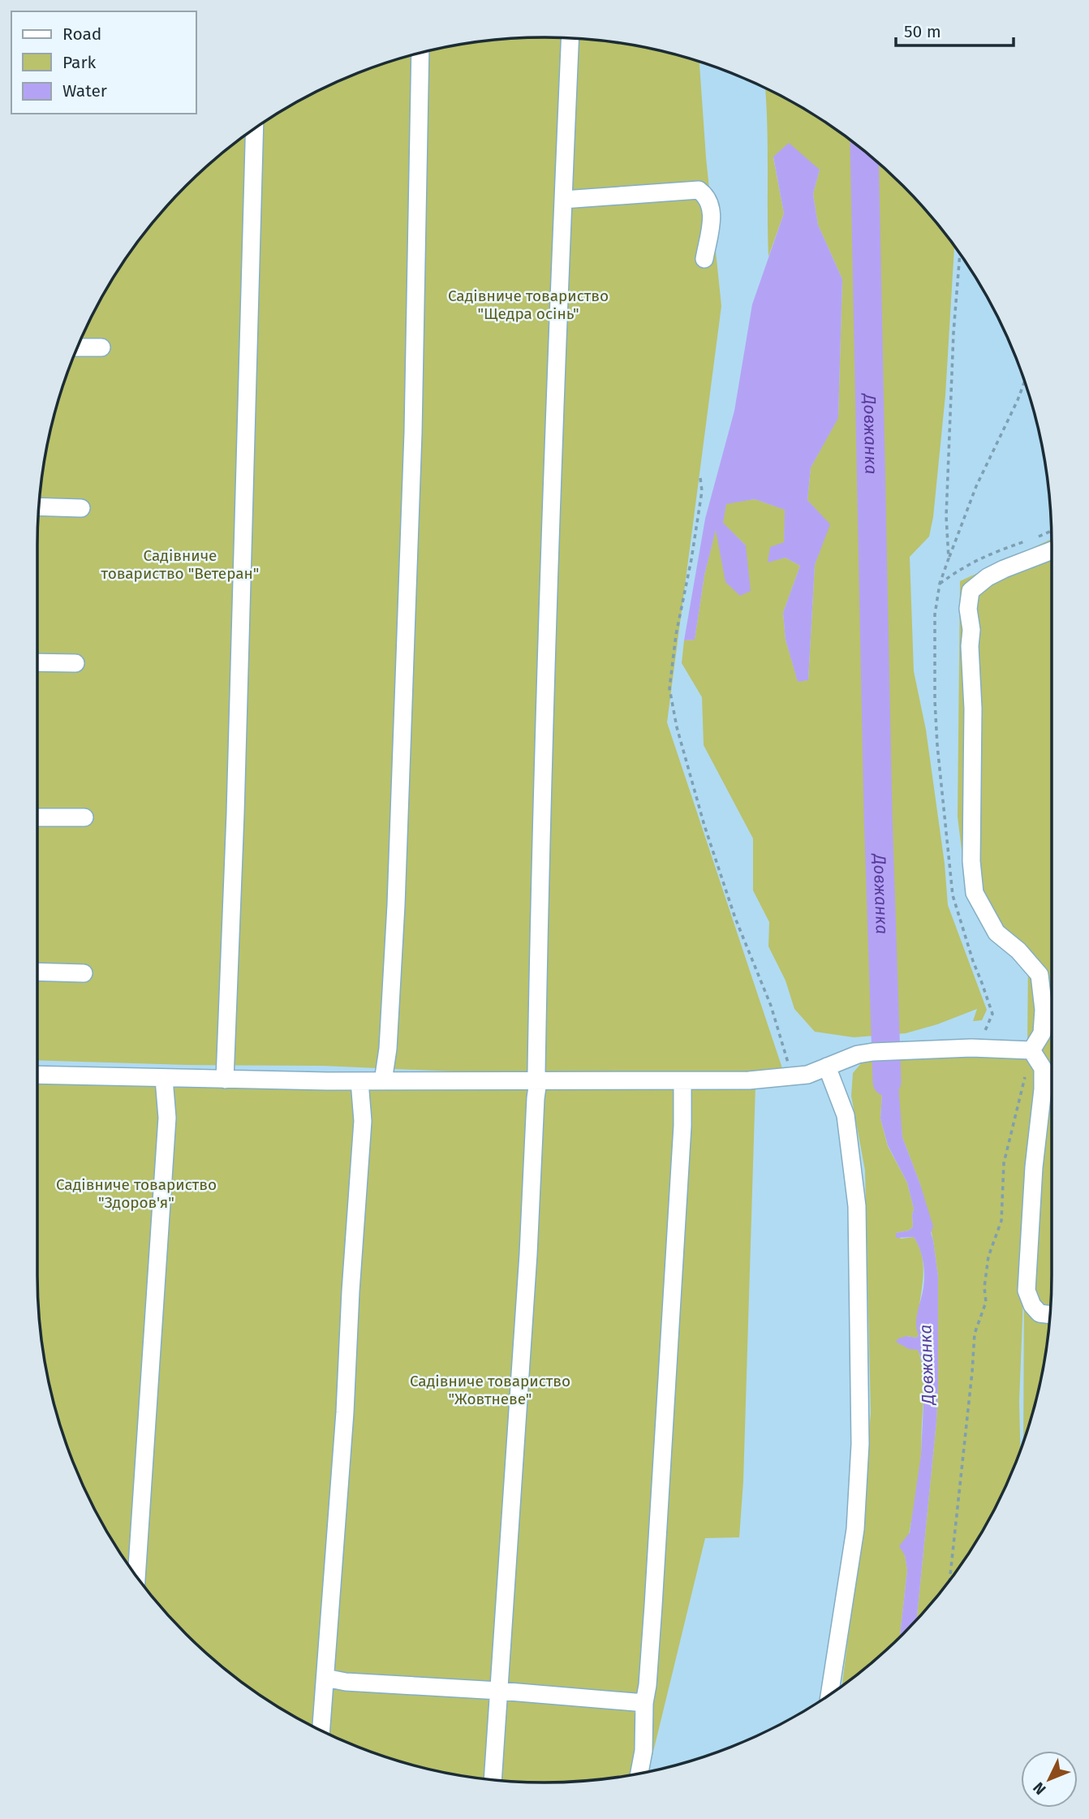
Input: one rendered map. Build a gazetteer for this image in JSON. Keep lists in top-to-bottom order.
{
  "water": ["Довжанка"],
  "parks": [
    "Садівниче товариство \"Щедра осінь\"",
    "Садівниче товариство \"Ветеран\"",
    "Садівниче товариство \"Здоров'я\"",
    "Садівниче товариство \"Жовтневе\""
  ],
  "legend": ["Road", "Park", "Water"],
  "scale_bar": "50 m",
  "north": "bottom left"
}
